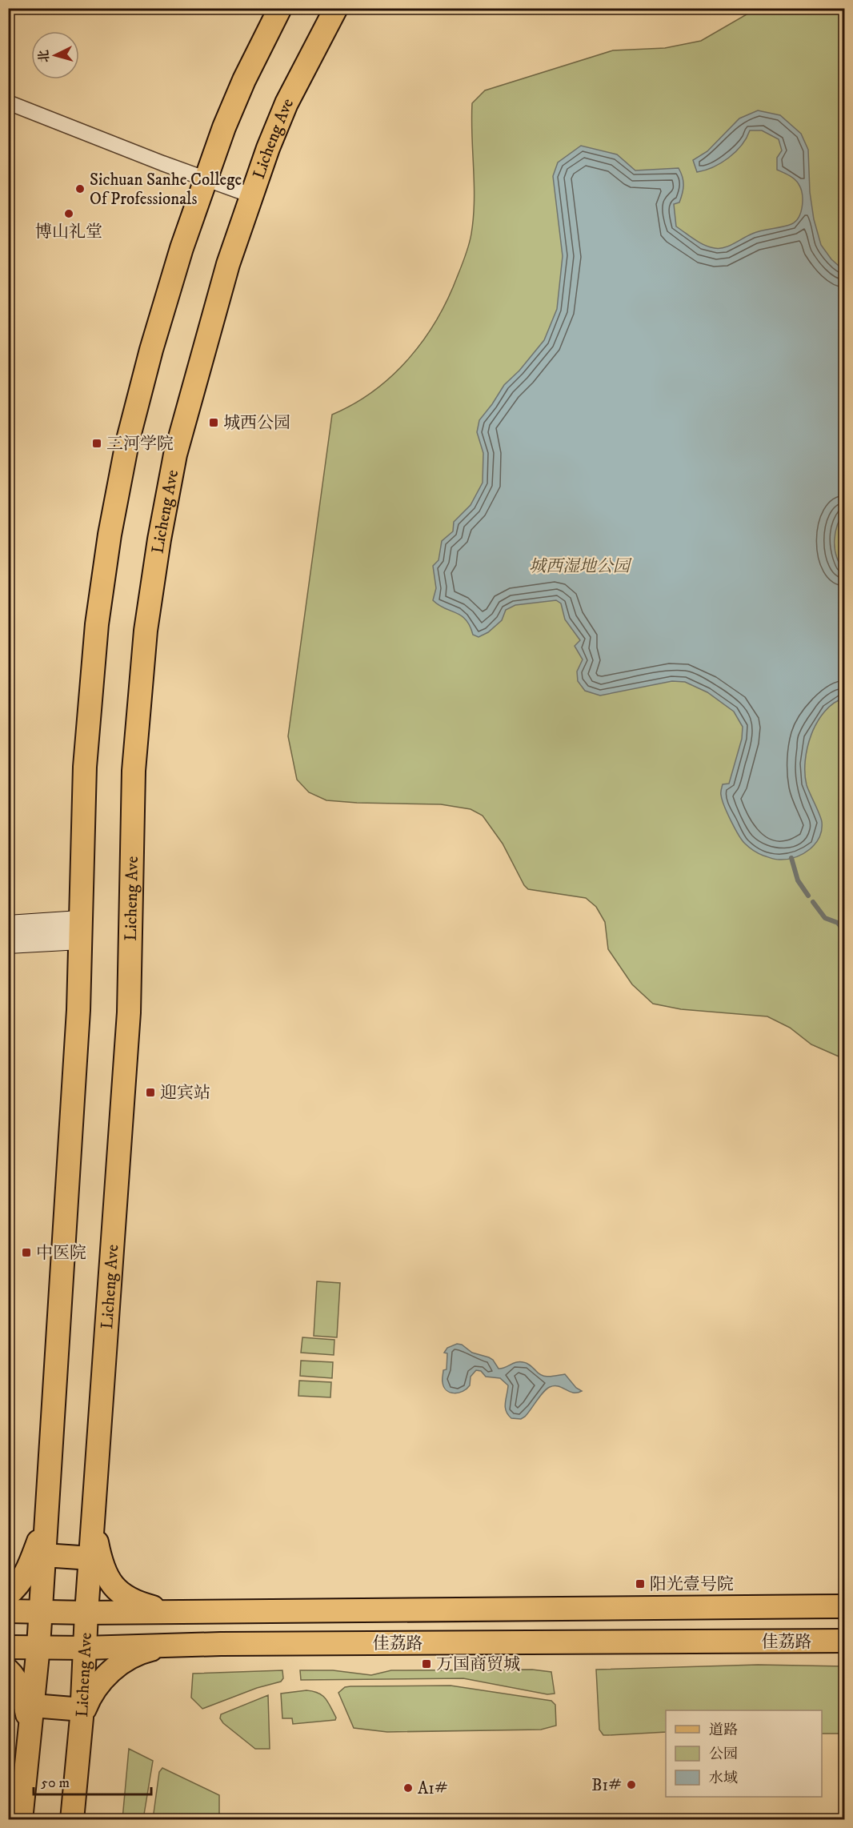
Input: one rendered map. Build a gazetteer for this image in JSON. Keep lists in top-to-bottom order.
{
  "streets": {
    "main road": ["Licheng Ave", "佳荔路"]
  },
  "crossings": [
    ["Licheng Ave", "佳荔路"]
  ],
  "parks": ["城西湿地公园"],
  "places": {
    "other": [
      "Sichuan Sanhe College Of Professionals",
      "博山礼堂",
      "B1#",
      "A1#"
    ],
    "transit": [
      "城西公园",
      "三河学院",
      "迎宾站",
      "中医院",
      "阳光壹号院",
      "万国商贸城"
    ]
  },
  "legend": ["道路", "公园", "水域"],
  "scale_bar": "50 m",
  "north": "left"
}
